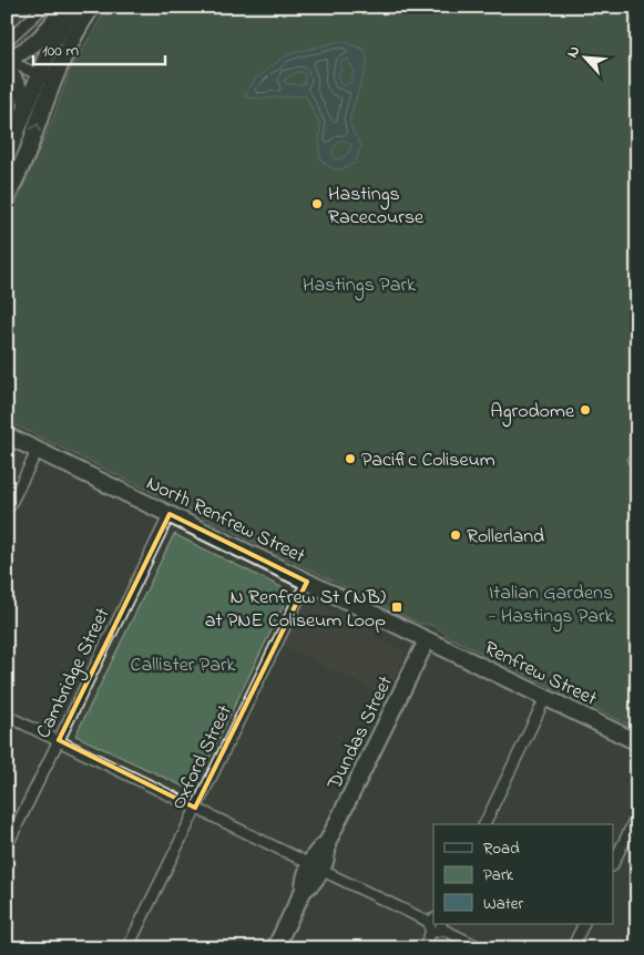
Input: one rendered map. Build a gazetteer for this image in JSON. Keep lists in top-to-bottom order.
{
  "streets": {
    "street": [
      "North Renfrew Street",
      "Cambridge Street",
      "Renfrew Street",
      "Dundas Street",
      "Oxford Street"
    ]
  },
  "crossings": [
    ["North Renfrew Street", "Cambridge Street"],
    ["North Renfrew Street", "Renfrew Street"],
    ["North Renfrew Street", "Dundas Street"],
    ["North Renfrew Street", "Oxford Street"],
    ["Renfrew Street", "Dundas Street"]
  ],
  "parks": ["Hastings Park", "Italian Gardens - Hastings Park", "Callister Park"],
  "places": {
    "other": [
      "Hastings Racecourse",
      "Agrodome",
      "Pacific Coliseum",
      "Rollerland"
    ],
    "transit": ["N Renfrew St (NB) at PNE Coliseum Loop"]
  },
  "legend": ["Road", "Park", "Water"],
  "scale_bar": "100 m",
  "north": "top left"
}
